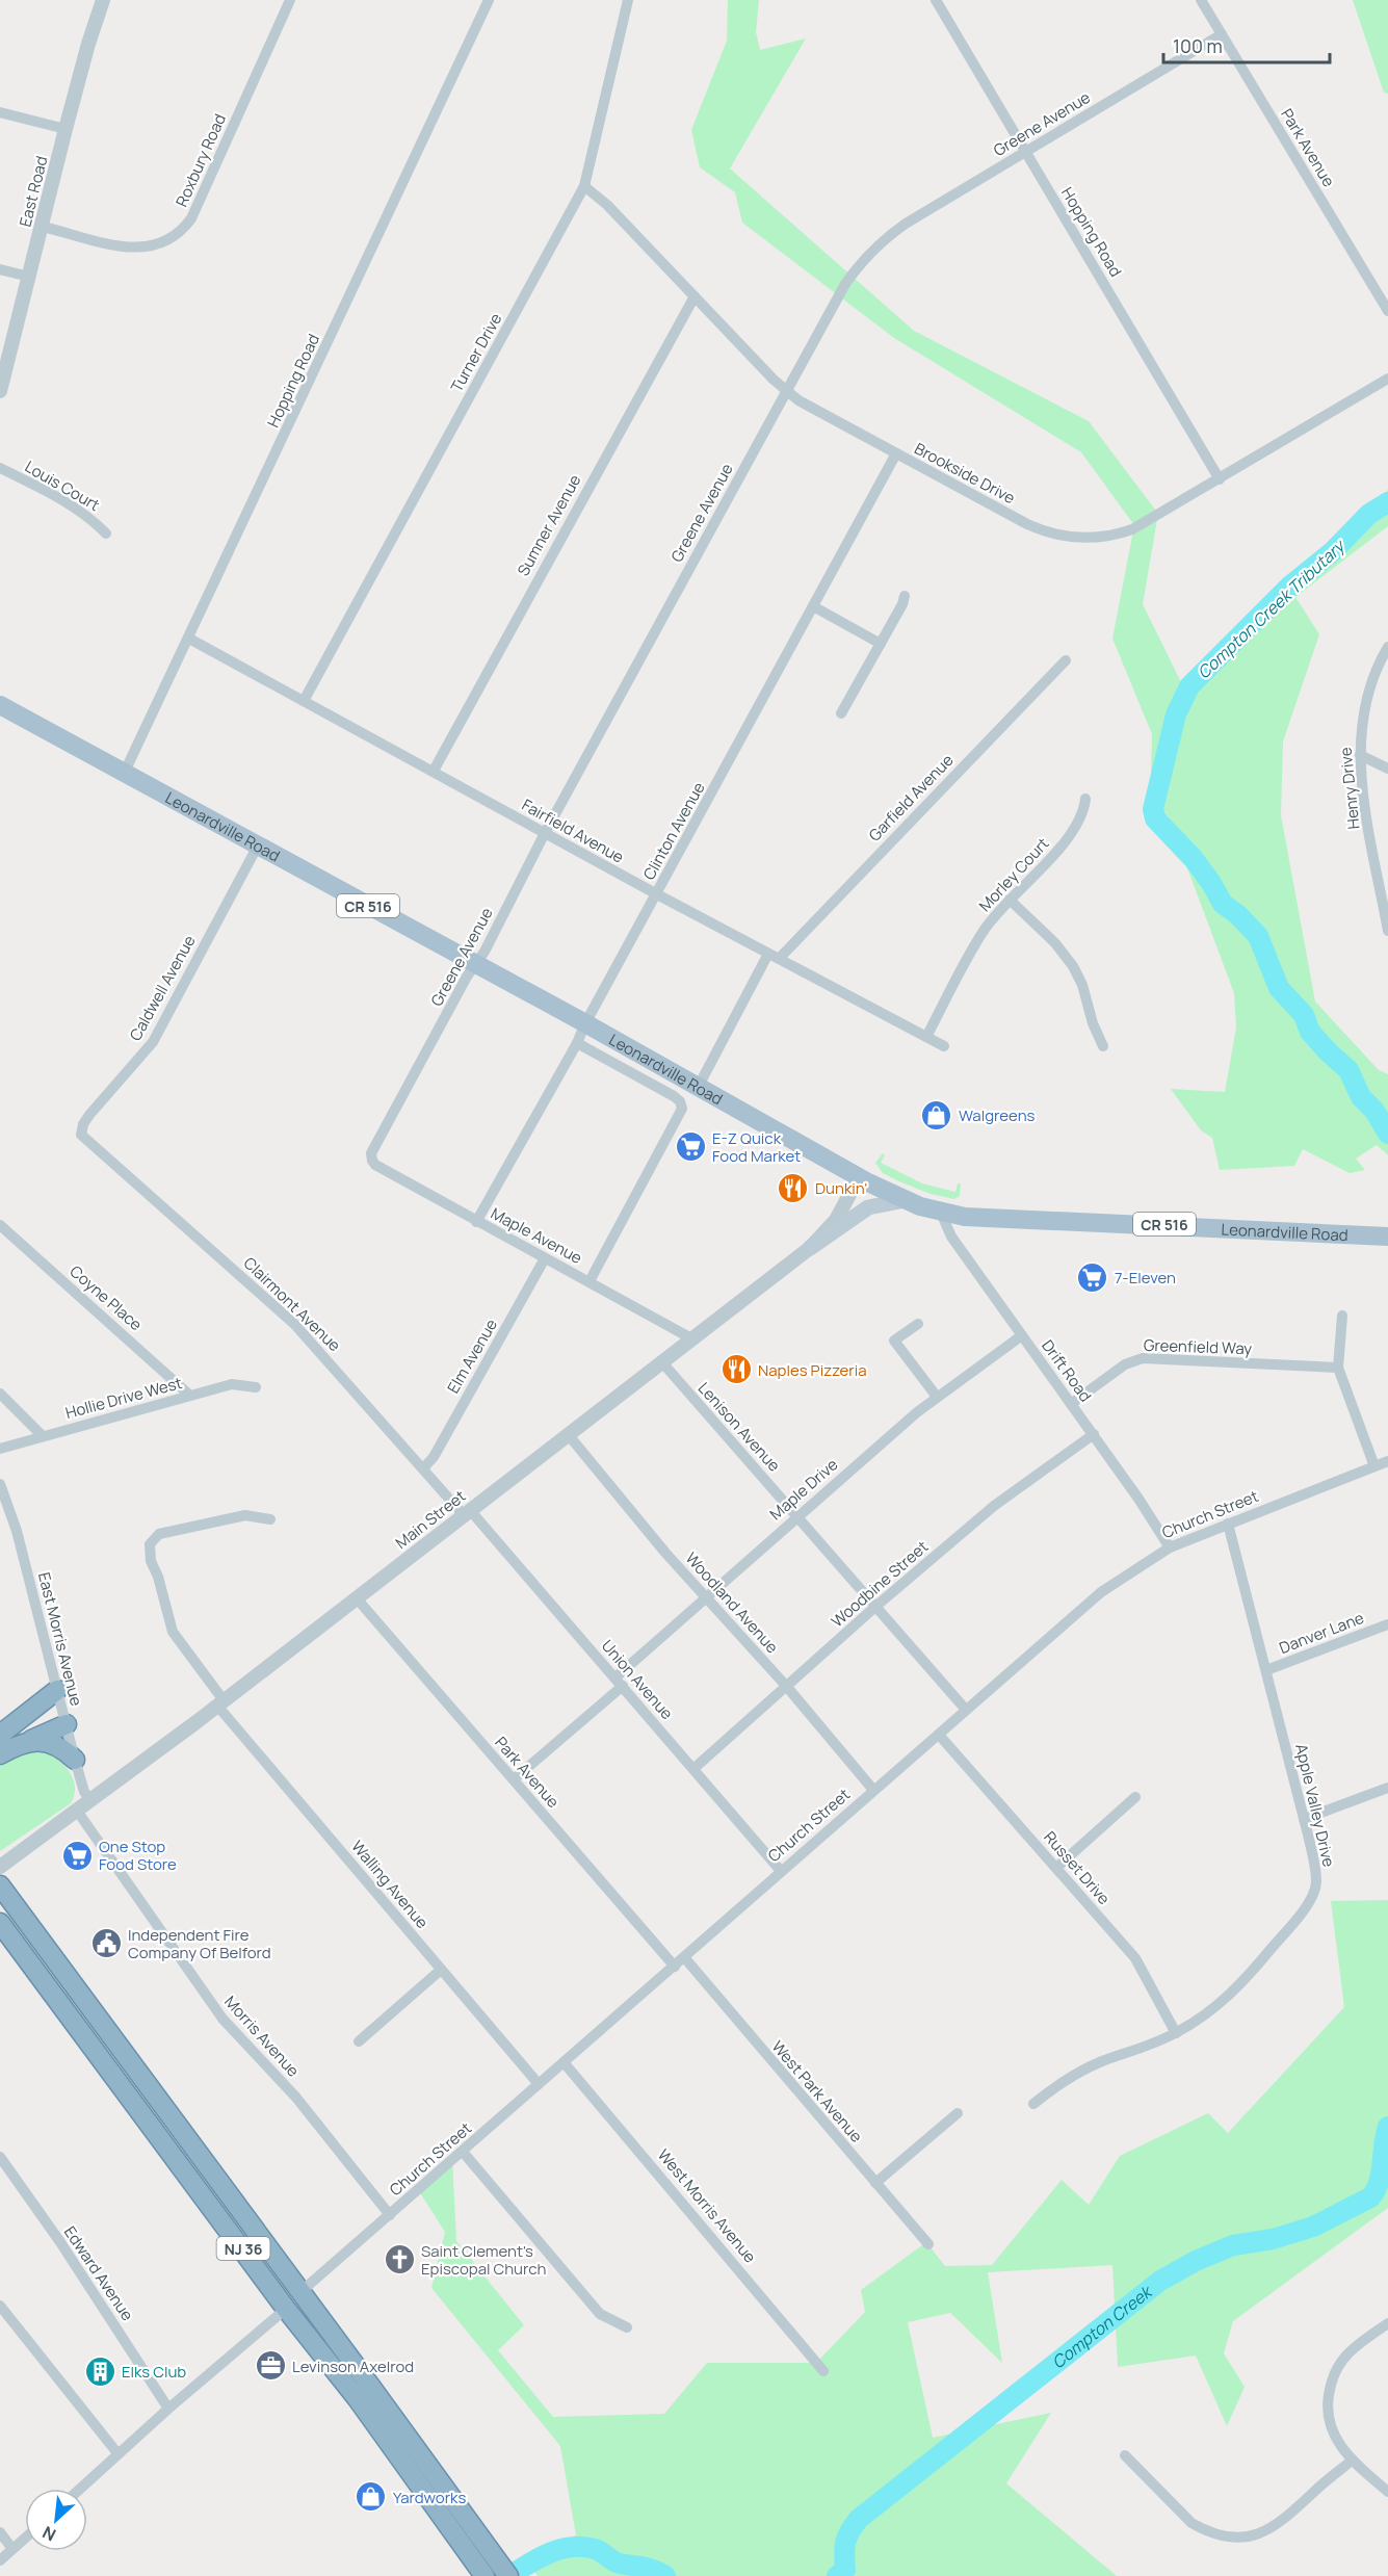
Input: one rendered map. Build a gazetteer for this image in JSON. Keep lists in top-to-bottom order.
{
  "streets": {
    "highway": ["NJ 36"],
    "main road": ["Leonardville Road", "CR 516"],
    "street": [
      "Greene Avenue",
      "Park Avenue",
      "Roxbury Road",
      "East Road",
      "Hopping Road",
      "Turner Drive",
      "Brookside Drive",
      "Louis Court",
      "Sumner Avenue",
      "Henry Drive",
      "Garfield Avenue",
      "Fairfield Avenue",
      "Clinton Avenue",
      "Morley Court",
      "Caldwell Avenue",
      "Maple Avenue",
      "Coyne Place",
      "Clairmont Avenue",
      "Greenfield Way",
      "Elm Avenue",
      "Drift Road",
      "Hollie Drive West",
      "Lenison Avenue",
      "Maple Drive",
      "Church Street",
      "Main Street",
      "Woodbine Street",
      "Woodland Avenue",
      "Danver Lane",
      "East Morris Avenue",
      "Union Avenue",
      "Apple Valley Drive",
      "Russet Drive",
      "Walling Avenue",
      "Morris Avenue",
      "West Park Avenue",
      "West Morris Avenue",
      "Edward Avenue"
    ]
  },
  "crossings": [
    ["Greene Avenue", "Park Avenue"],
    ["Greene Avenue", "Hopping Road"],
    ["Greene Avenue", "Brookside Drive"],
    ["Greene Avenue", "Leonardville Road"],
    ["Greene Avenue", "Fairfield Avenue"],
    ["Greene Avenue", "Maple Avenue"],
    ["Park Avenue", "Maple Drive"],
    ["Park Avenue", "Church Street"],
    ["Park Avenue", "Main Street"],
    ["Roxbury Road", "East Road"],
    ["Hopping Road", "Brookside Drive"],
    ["Hopping Road", "Leonardville Road"],
    ["Hopping Road", "Fairfield Avenue"],
    ["Turner Drive", "Brookside Drive"],
    ["Turner Drive", "Fairfield Avenue"],
    ["Brookside Drive", "Sumner Avenue"],
    ["Brookside Drive", "Clinton Avenue"],
    ["Sumner Avenue", "Fairfield Avenue"],
    ["Garfield Avenue", "Leonardville Road"],
    ["Garfield Avenue", "Fairfield Avenue"],
    ["Leonardville Road", "Clinton Avenue"],
    ["Leonardville Road", "Caldwell Avenue"],
    ["Leonardville Road", "Drift Road"],
    ["Leonardville Road", "Main Street"],
    ["Fairfield Avenue", "Clinton Avenue"],
    ["Fairfield Avenue", "Morley Court"],
    ["Clinton Avenue", "Maple Avenue"],
    ["Caldwell Avenue", "Clairmont Avenue"],
    ["Maple Avenue", "Elm Avenue"],
    ["Maple Avenue", "Main Street"],
    ["Coyne Place", "Hollie Drive West"],
    ["Clairmont Avenue", "Elm Avenue"],
    ["Clairmont Avenue", "Main Street"],
    ["Clairmont Avenue", "Union Avenue"],
    ["Greenfield Way", "Drift Road"],
    ["Drift Road", "Maple Drive"],
    ["Drift Road", "Church Street"],
    ["Drift Road", "Woodbine Street"],
    ["Lenison Avenue", "Maple Drive"],
    ["Lenison Avenue", "Church Street"],
    ["Lenison Avenue", "Main Street"],
    ["Lenison Avenue", "Woodbine Street"],
    ["Maple Drive", "Woodland Avenue"],
    ["Maple Drive", "Union Avenue"],
    ["Church Street", "Woodland Avenue"],
    ["Church Street", "Union Avenue"],
    ["Church Street", "Apple Valley Drive"],
    ["Church Street", "Russet Drive"],
    ["Church Street", "Walling Avenue"],
    ["Church Street", "Morris Avenue"],
    ["Church Street", "West Park Avenue"],
    ["Church Street", "West Morris Avenue"],
    ["Church Street", "NJ 36"],
    ["Main Street", "Woodland Avenue"],
    ["Main Street", "East Morris Avenue"],
    ["Main Street", "Union Avenue"],
    ["Main Street", "Walling Avenue"],
    ["Main Street", "Morris Avenue"],
    ["Woodbine Street", "Woodland Avenue"],
    ["Woodbine Street", "Union Avenue"],
    ["Danver Lane", "Apple Valley Drive"],
    ["Apple Valley Drive", "Russet Drive"]
  ],
  "water": ["Compton Creek Tributary", "Compton Creek"],
  "places": {
    "shop": ["Walgreens", "Yardworks"],
    "supermarket": ["E-Z Quick Food Market", "7-Eleven", "One Stop Food Store"],
    "restaurant": ["Dunkin'", "Naples Pizzeria"],
    "public building": ["Independent Fire Company Of Belford"],
    "church": ["Saint Clement's Episcopal Church"],
    "office": ["Levinson Axelrod"],
    "building": ["Elks Club"]
  },
  "scale_bar": "100 m",
  "north": "bottom left"
}
